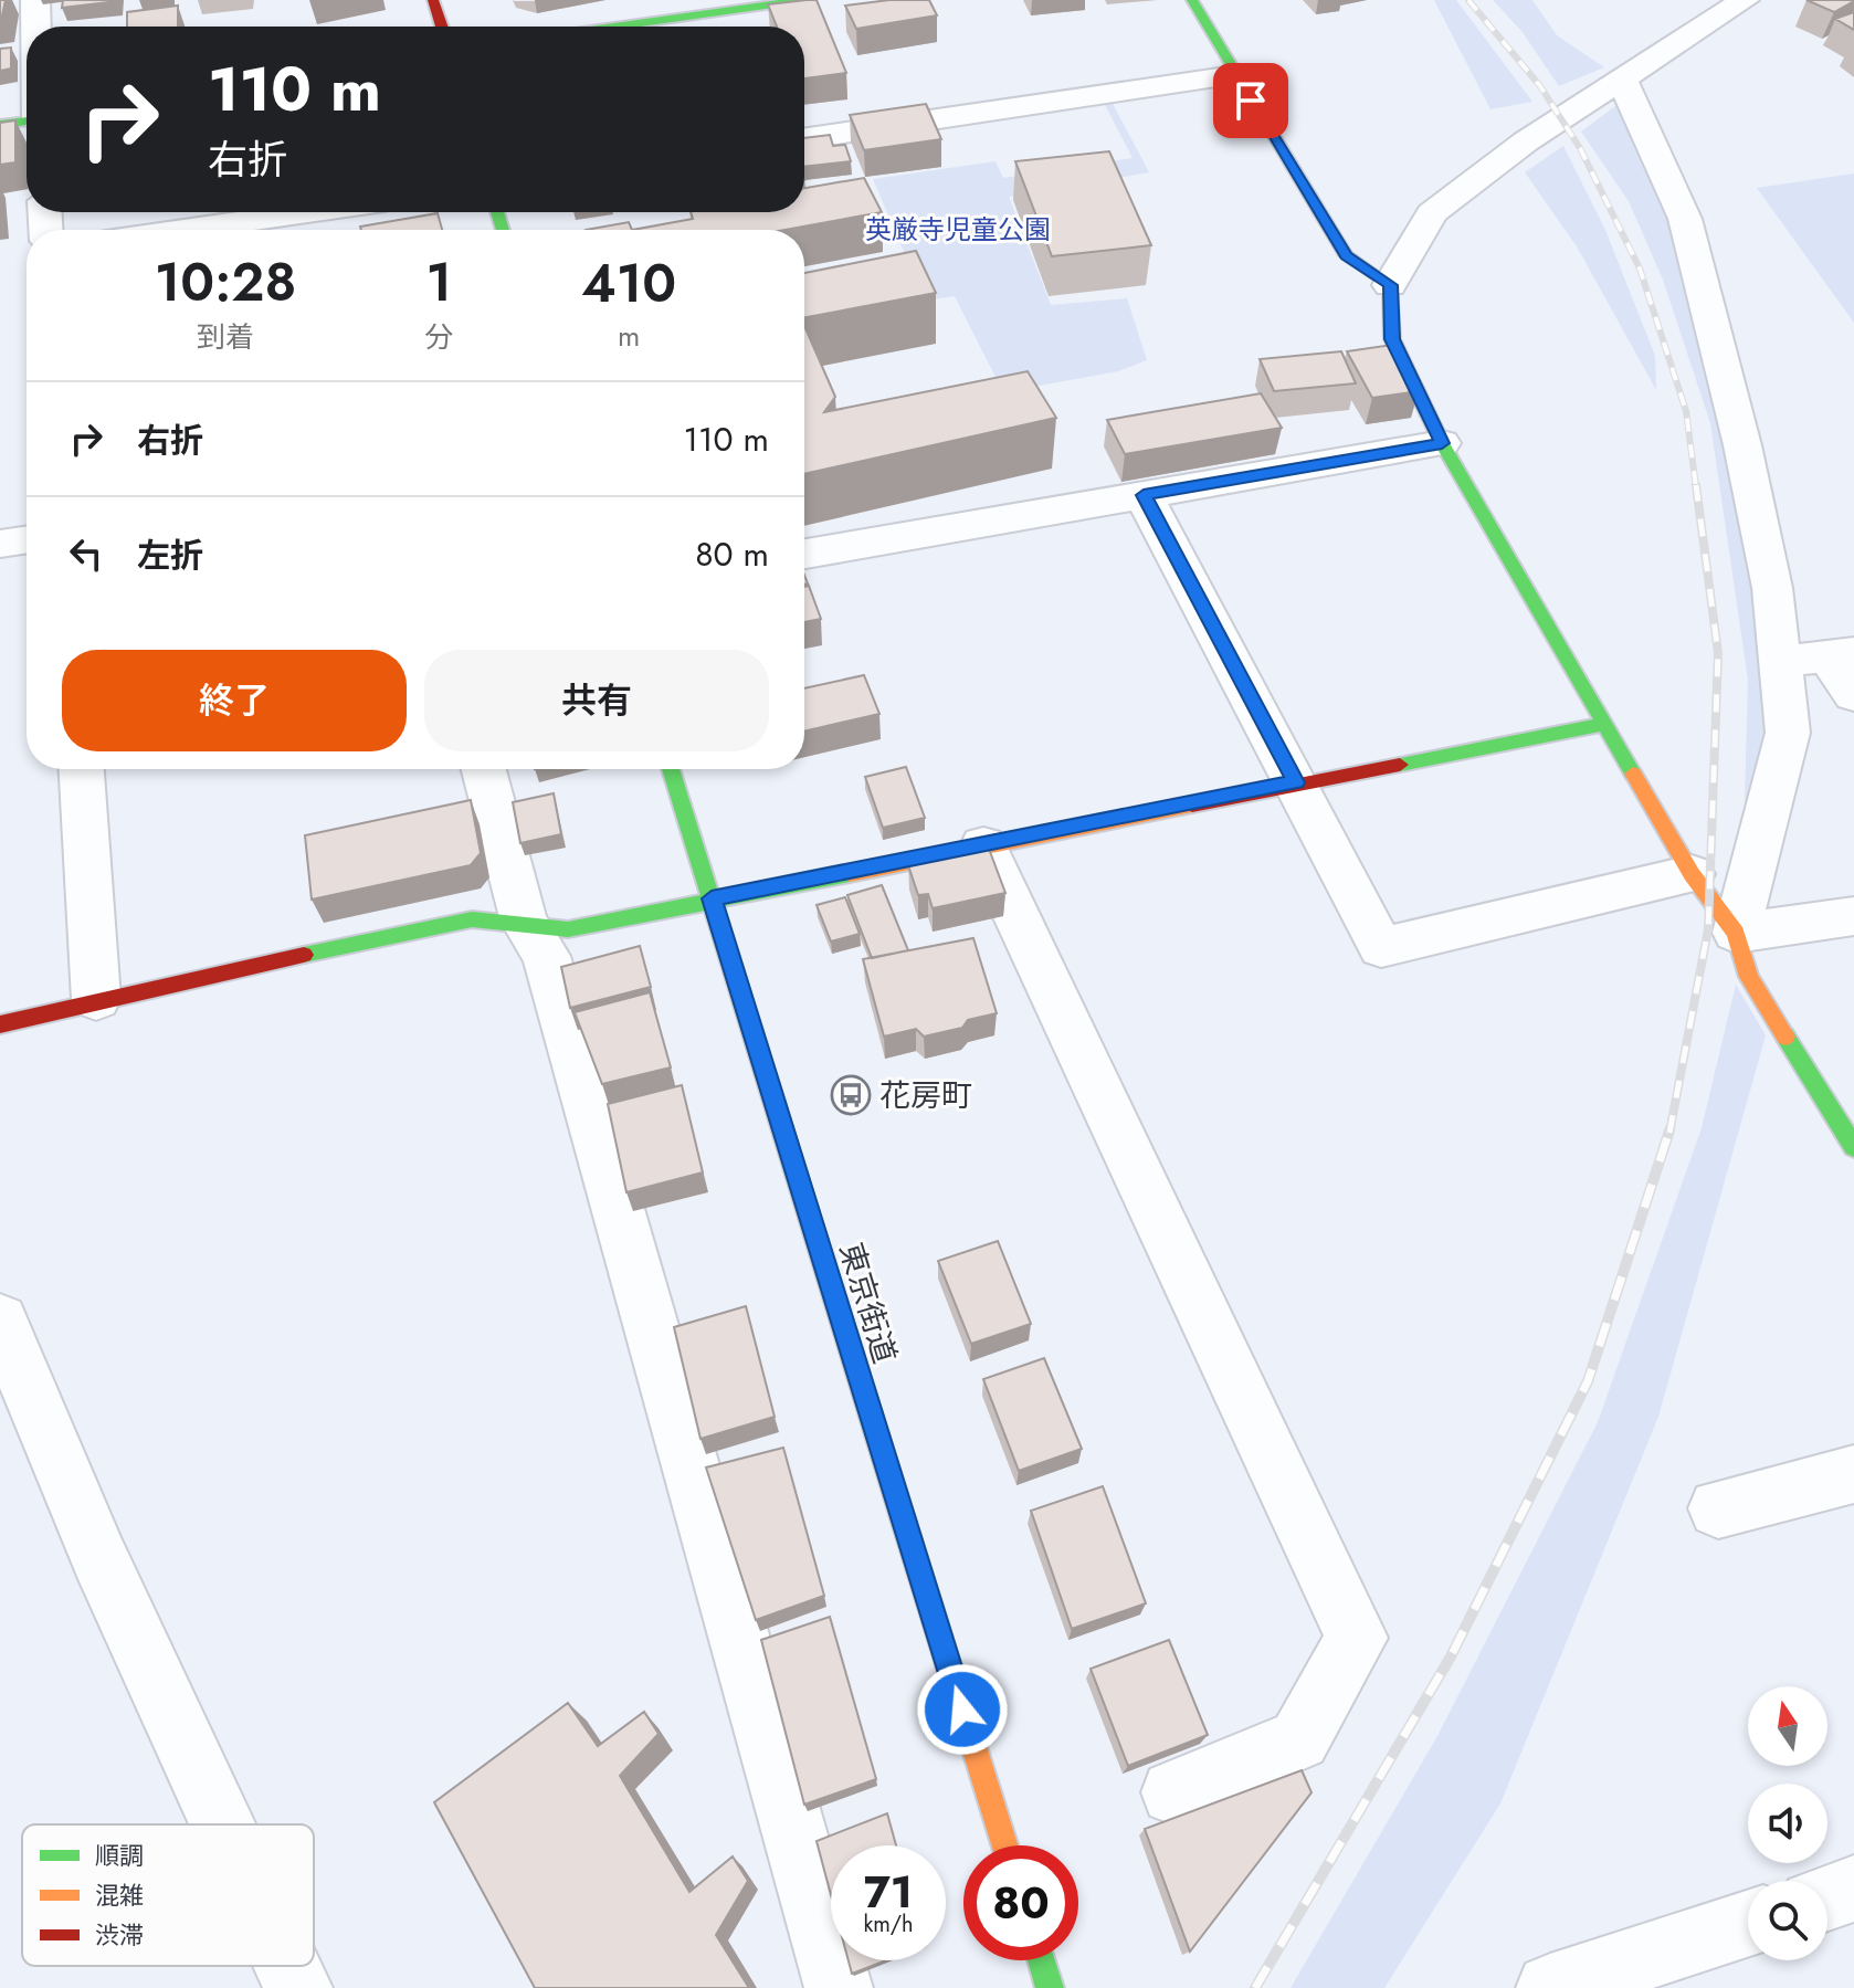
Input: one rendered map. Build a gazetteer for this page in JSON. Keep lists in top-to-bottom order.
{
  "streets": {
    "main road": ["東京街道"]
  },
  "parks": ["英厳寺児童公園"],
  "places": {
    "bus stop": ["花房町"]
  },
  "legend": ["順調", "混雑", "渋滞"],
  "north": "top",
  "page": {
    "turn": ["110 m", "右折"],
    "eta": [
      "10:28",
      "到着",
      "1",
      "分",
      "410",
      "m"
    ],
    "list": [
      {
        "name": "右折",
        "value": "110 m"
      },
      {
        "name": "左折",
        "value": "80 m"
      }
    ],
    "buttons": ["終了", "共有"],
    "speed": "71 km/h",
    "limit": "80"
  }
}
